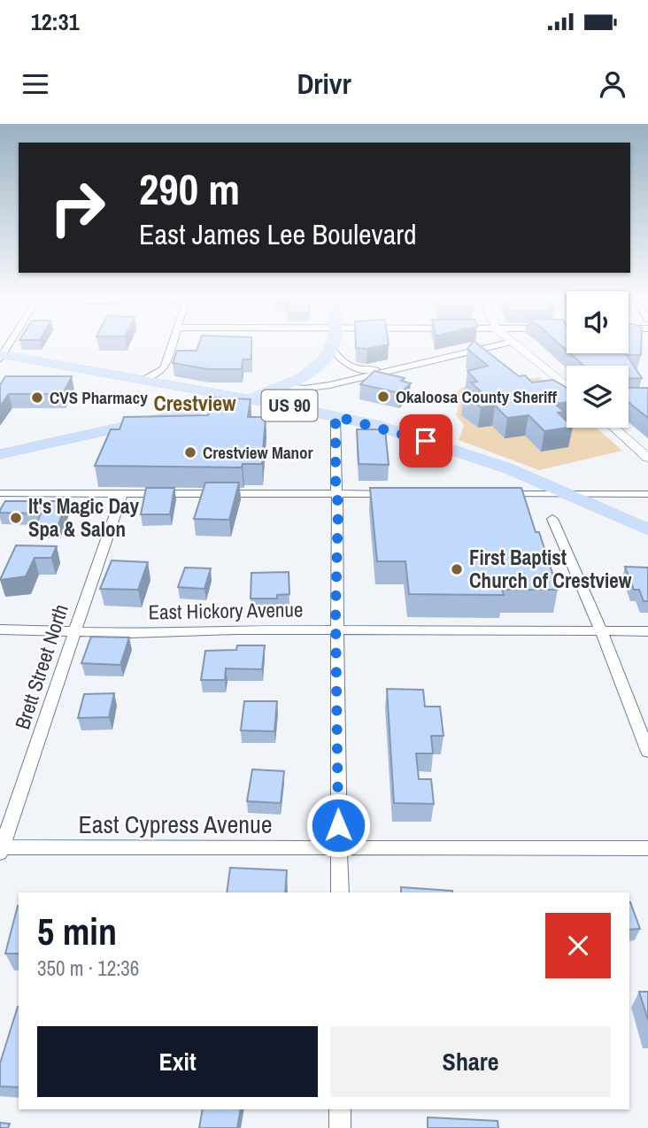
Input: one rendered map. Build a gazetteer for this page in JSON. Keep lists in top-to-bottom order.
{
  "streets": {
    "main road": ["US 90"],
    "street": ["East Hickory Avenue", "Brett Street North", "East Cypress Avenue"]
  },
  "crossings": [
    ["East Hickory Avenue", "Brett Street North"],
    ["Brett Street North", "East Cypress Avenue"]
  ],
  "districts": ["Crestview"],
  "places": [
    "Okaloosa County Sheriff",
    "CVS Pharmacy",
    "Crestview Manor",
    "It's Magic Day Spa & Salon",
    "First Baptist Church of Crestview"
  ],
  "page": {
    "status": "12:31",
    "header": "Drivr",
    "turn": ["290 m", "East James Lee Boulevard"],
    "heading": ["5 min", "350 m · 12:36"],
    "buttons": ["Exit", "Share"]
  }
}
